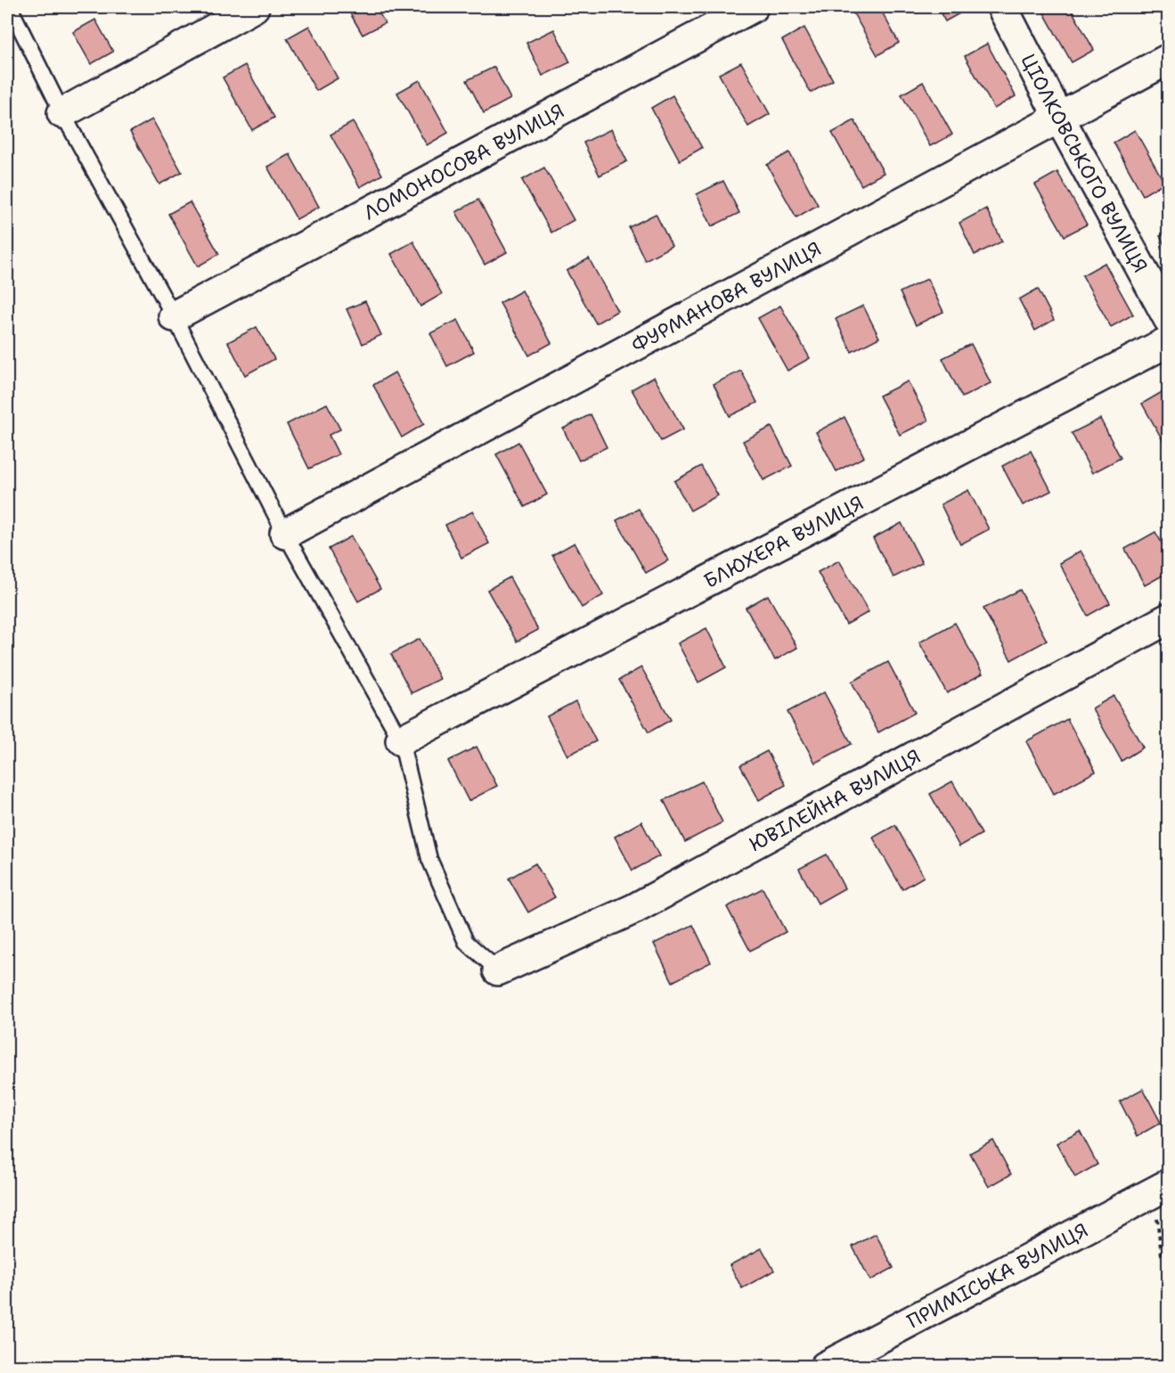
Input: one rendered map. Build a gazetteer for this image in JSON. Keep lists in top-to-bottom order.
{
  "streets": {
    "street": [
      "ЛОМОНОСОВА ВУЛИЦЯ",
      "ЦІОЛКОВСЬКОГО ВУЛИЦЯ",
      "ФУРМАНОВА ВУЛИЦЯ",
      "БЛЮХЕРА ВУЛИЦЯ",
      "ЮВІЛЕЙНА ВУЛИЦЯ",
      "ПРИМІСЬКА ВУЛИЦЯ"
    ]
  },
  "crossings": [
    ["ЦІОЛКОВСЬКОГО ВУЛИЦЯ", "ФУРМАНОВА ВУЛИЦЯ"]
  ]
}
